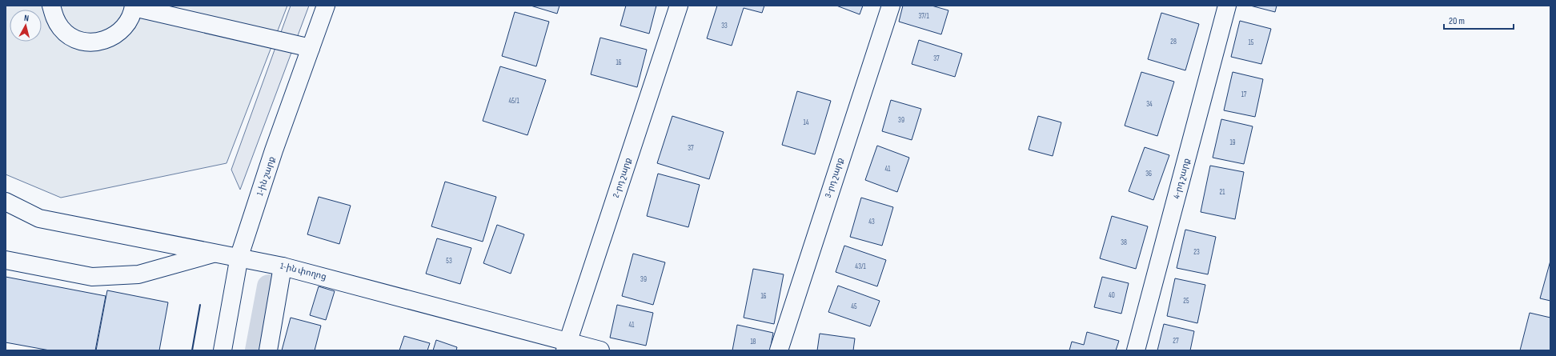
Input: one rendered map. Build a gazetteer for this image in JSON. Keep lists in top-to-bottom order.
{
  "streets": {
    "street": [
      "1-ին շարք",
      "2-րդ շարք",
      "3-րդ շարք",
      "4-րդ շարք",
      "1-ին փողոց"
    ]
  },
  "crossings": [
    ["1-ին շարք", "1-ին փողոց"],
    ["2-րդ շարք", "1-ին փողոց"]
  ],
  "house_numbers": [
    "37/1",
    "33",
    "28",
    "15",
    "37",
    "16",
    "17",
    "45/1",
    "34",
    "39",
    "14",
    "19",
    "37",
    "41",
    "36",
    "21",
    "43",
    "38",
    "23",
    "53",
    "43/1",
    "39",
    "40",
    "16",
    "25",
    "45",
    "41",
    "27",
    "18"
  ],
  "scale_bar": "20 m",
  "north": "top"
}
